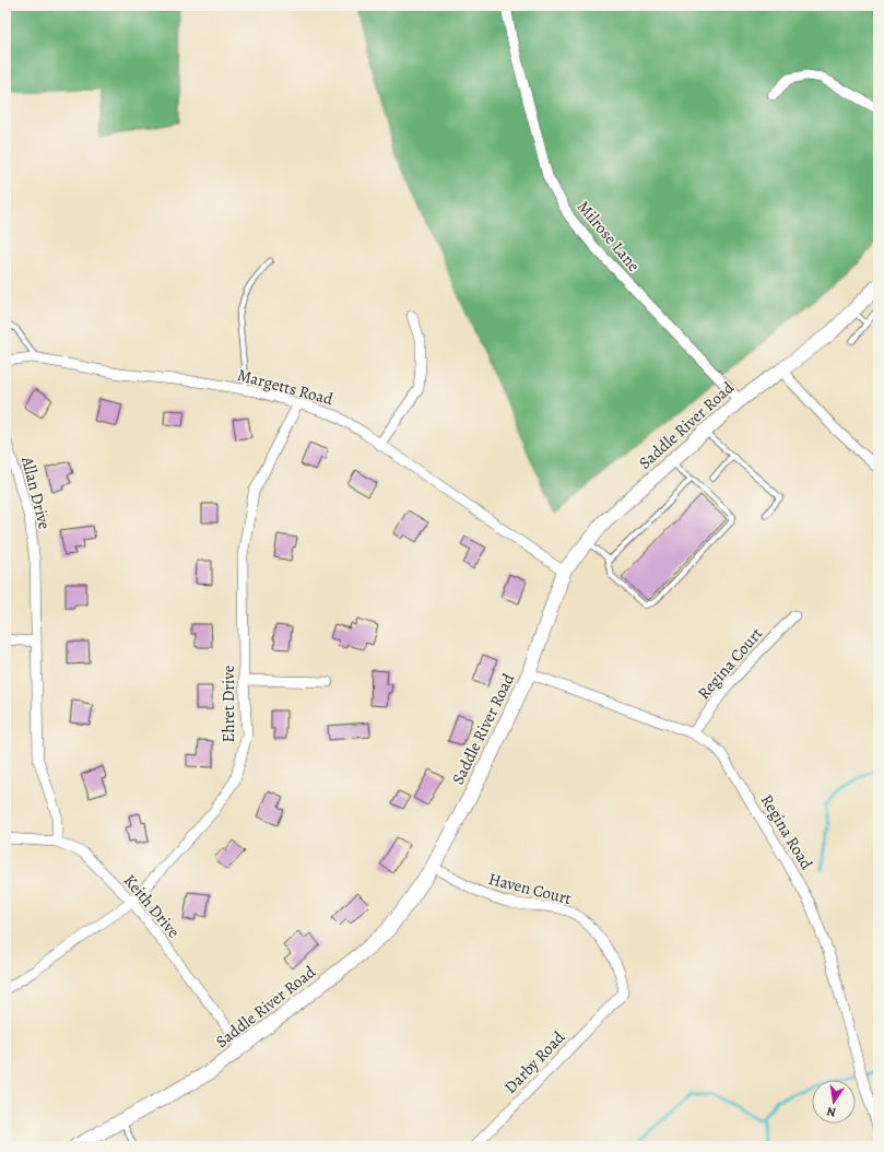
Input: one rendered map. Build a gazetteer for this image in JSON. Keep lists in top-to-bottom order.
{
  "streets": {
    "main road": ["Saddle River Road"],
    "street": [
      "Milrose Lane",
      "Margetts Road",
      "Allan Drive",
      "Regina Court",
      "Ehret Drive",
      "Regina Road",
      "Haven Court",
      "Keith Drive",
      "Darby Road"
    ]
  },
  "crossings": [
    ["Milrose Lane", "Saddle River Road"],
    ["Margetts Road", "Saddle River Road"],
    ["Margetts Road", "Ehret Drive"],
    ["Saddle River Road", "Regina Road"],
    ["Saddle River Road", "Haven Court"],
    ["Saddle River Road", "Keith Drive"],
    ["Allan Drive", "Keith Drive"],
    ["Regina Court", "Regina Road"],
    ["Ehret Drive", "Keith Drive"],
    ["Haven Court", "Darby Road"]
  ],
  "north": "bottom"
}
